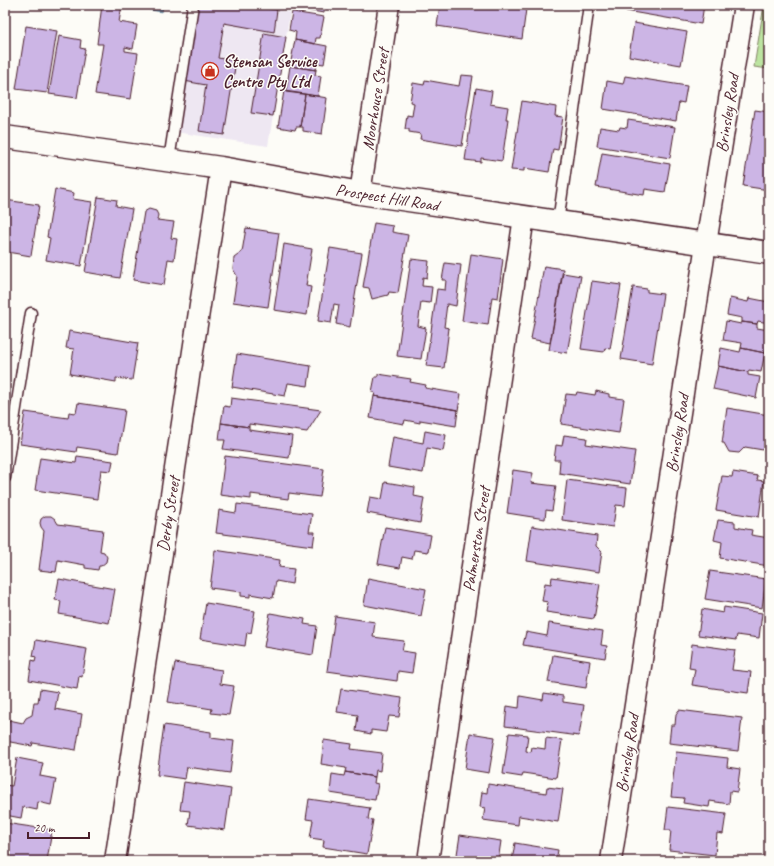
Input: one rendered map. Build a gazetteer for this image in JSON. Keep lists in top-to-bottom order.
{
  "streets": {
    "street": [
      "Moorhouse Street",
      "Brinsley Road",
      "Prospect Hill Road",
      "Derby Street",
      "Palmerston Street"
    ]
  },
  "crossings": [
    ["Moorhouse Street", "Prospect Hill Road"],
    ["Brinsley Road", "Prospect Hill Road"],
    ["Prospect Hill Road", "Derby Street"],
    ["Prospect Hill Road", "Palmerston Street"]
  ],
  "places": {
    "shop": ["Stensan Service Centre Pty Ltd"]
  },
  "scale_bar": "20 m"
}
